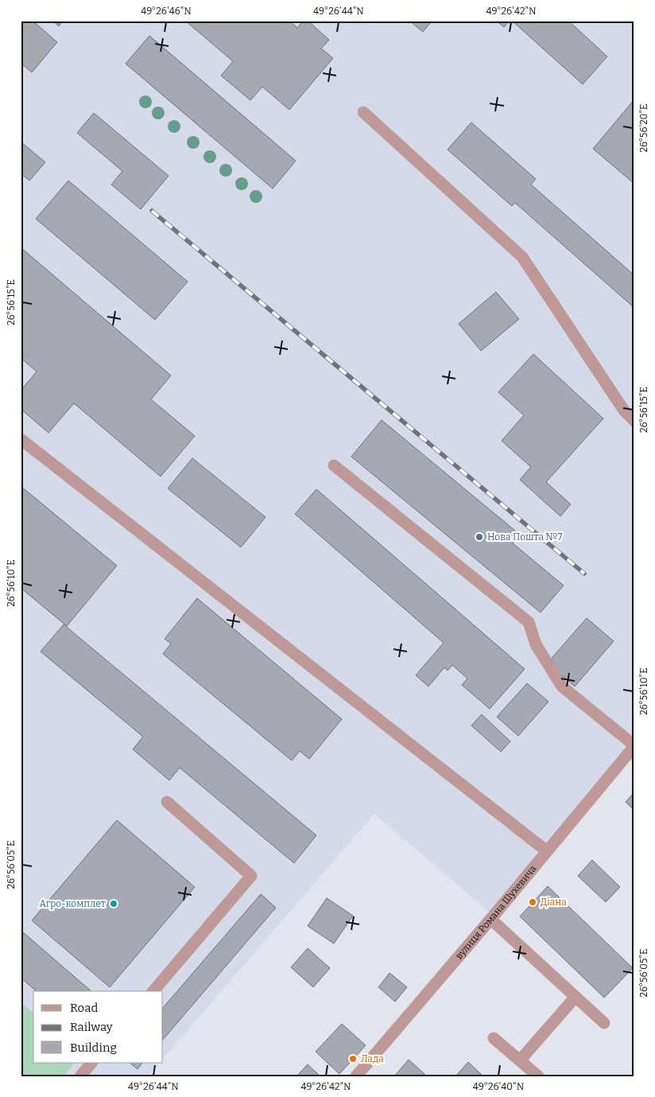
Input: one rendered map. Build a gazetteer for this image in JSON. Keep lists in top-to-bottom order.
{
  "streets": {
    "street": ["вулиця Романа Шухевича"]
  },
  "places": [
    "Нова Пошта №7",
    "Діана",
    "Агро-комплет",
    "Лада"
  ],
  "legend": ["Road", "Railway", "Building"],
  "coordinates": [
    "49°26'46\"N",
    "49°26'44\"N",
    "49°26'42\"N",
    "26°56'20\"E",
    "26°56'15\"E",
    "26°56'10\"E",
    "26°56'05\"E",
    "49°26'40\"N"
  ]
}
